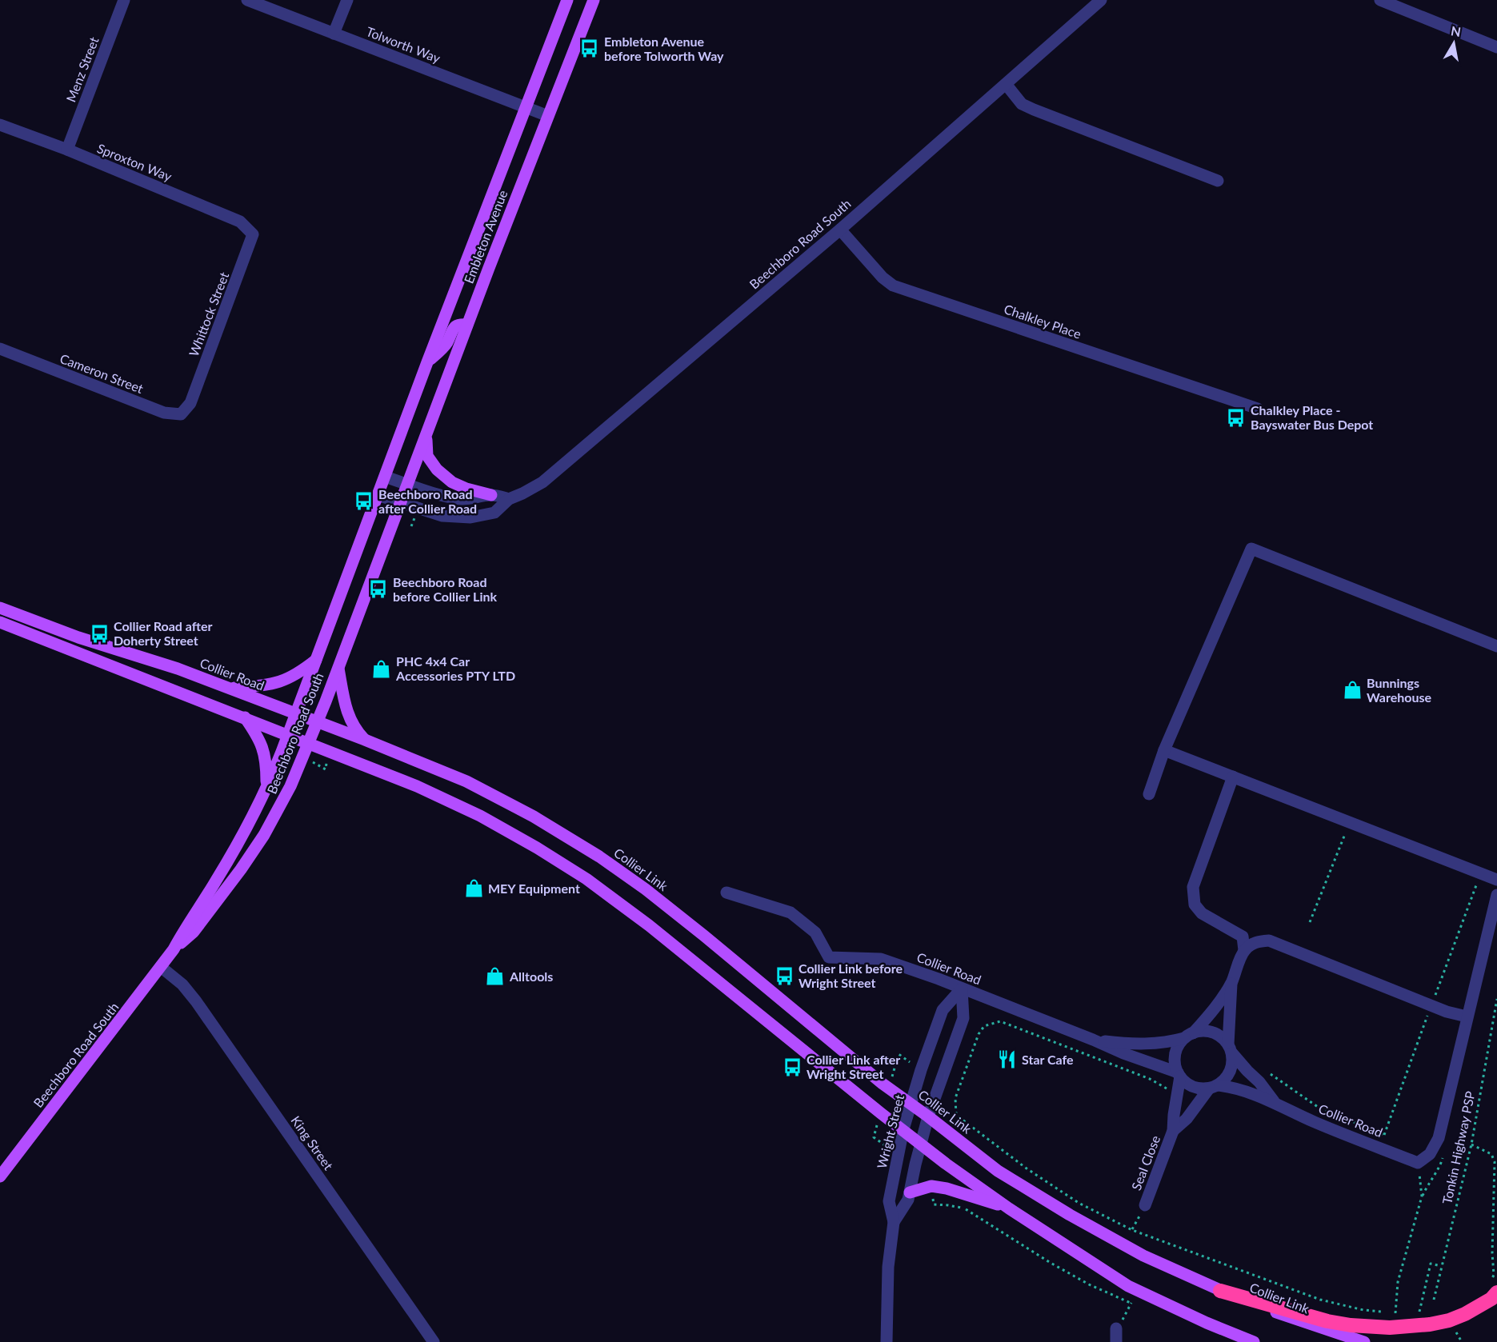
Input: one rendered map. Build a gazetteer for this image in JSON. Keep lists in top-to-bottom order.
{
  "streets": {
    "main road": [
      "Embleton Avenue",
      "Beechboro Road South",
      "Collier Road",
      "Collier Link"
    ],
    "street": [
      "Tolworth Way",
      "Menz Street",
      "Sproxton Way",
      "Whittock Street",
      "Chalkley Place",
      "Cameron Street",
      "Wright Street",
      "King Street",
      "Seal Close"
    ],
    "path": ["Tonkin Highway PSP"]
  },
  "crossings": [
    ["Tolworth Way", "Embleton Avenue"],
    ["Menz Street", "Sproxton Way"],
    ["Sproxton Way", "Whittock Street"],
    ["Embleton Avenue", "Beechboro Road South"],
    ["Beechboro Road South", "Chalkley Place"],
    ["Beechboro Road South", "Collier Road"],
    ["Beechboro Road South", "Collier Link"],
    ["Beechboro Road South", "King Street"],
    ["Whittock Street", "Cameron Street"],
    ["Collier Road", "Collier Link"],
    ["Collier Road", "Wright Street"],
    ["Collier Road", "Seal Close"],
    ["Collier Link", "Wright Street"]
  ],
  "places": {
    "bus stop": [
      "Embleton Avenue before Tolworth Way",
      "Chalkley Place - Bayswater Bus Depot",
      "Beechboro Road after Collier Road",
      "Beechboro Road before Collier Link",
      "Collier Road after Doherty Street",
      "Collier Link before Wright Street",
      "Collier Link after Wright Street"
    ],
    "shop": [
      "PHC 4x4 Car Accessories PTY LTD",
      "Bunnings Warehouse",
      "MEY Equipment",
      "Alltools"
    ],
    "restaurant": ["Star Cafe"]
  },
  "north": "top"
}
